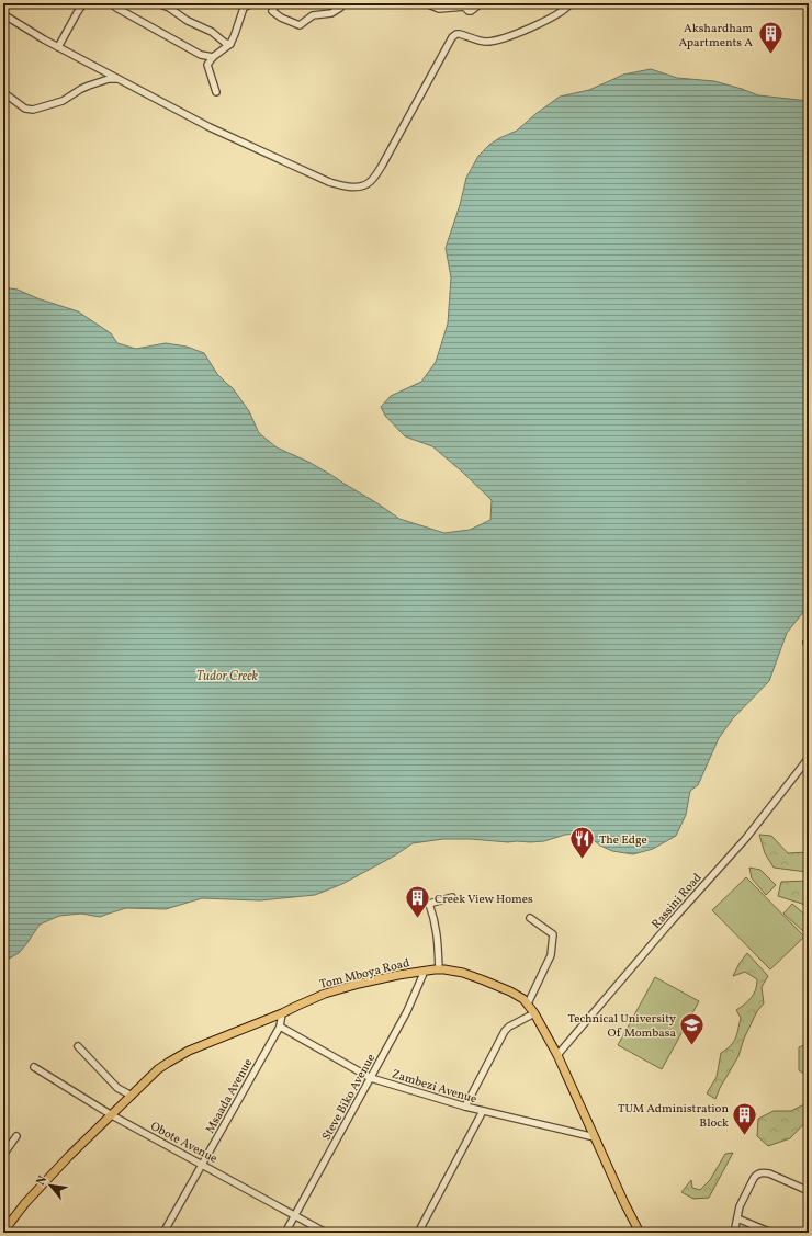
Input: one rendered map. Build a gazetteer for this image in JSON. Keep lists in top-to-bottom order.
{
  "streets": {
    "main road": ["Tom Mboya Road"],
    "street": [
      "Rassini Road",
      "Zambezi Avenue",
      "Msaada Avenue",
      "Steve Biko Avenue",
      "Obote Avenue"
    ]
  },
  "crossings": [
    ["Rassini Road", "Tom Mboya Road"],
    ["Tom Mboya Road", "Zambezi Avenue"],
    ["Tom Mboya Road", "Msaada Avenue"],
    ["Tom Mboya Road", "Steve Biko Avenue"],
    ["Tom Mboya Road", "Obote Avenue"],
    ["Zambezi Avenue", "Msaada Avenue"],
    ["Zambezi Avenue", "Steve Biko Avenue"],
    ["Msaada Avenue", "Obote Avenue"],
    ["Steve Biko Avenue", "Obote Avenue"]
  ],
  "water": ["Tudor Creek"],
  "places": {
    "building": ["Akshardham Apartments A", "Creek View Homes", "TUM Administration Block"],
    "restaurant": ["The Edge"],
    "school or university": ["Technical University Of Mombasa"]
  },
  "north": "top left"
}
